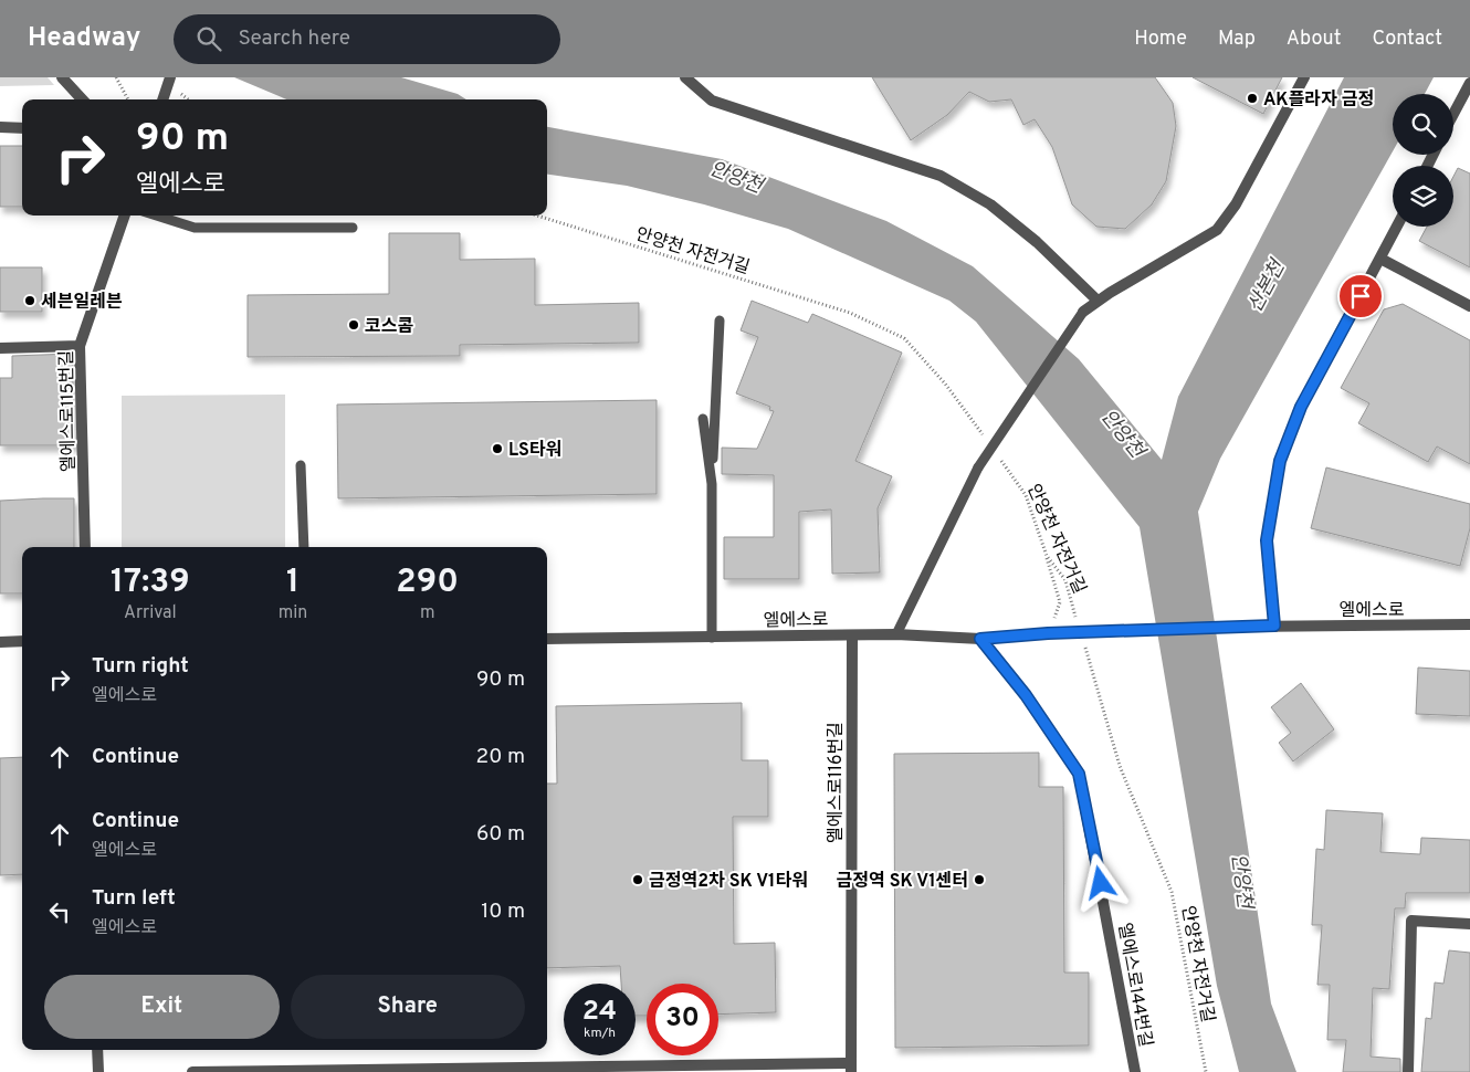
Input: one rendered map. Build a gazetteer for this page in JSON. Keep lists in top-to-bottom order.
{
  "streets": {
    "street": [
      "엘에스로115번길",
      "엘에스로",
      "엘에스로116번길",
      "엘에스로144번길"
    ],
    "path": ["안양천 자전거길"]
  },
  "crossings": [
    ["엘에스로", "엘에스로116번길"],
    ["엘에스로", "엘에스로144번길"]
  ],
  "water": ["안양천", "산본천"],
  "places": [
    "AK플라자 금정",
    "세븐일레븐",
    "코스콤",
    "LS타워",
    "금정역2차 SK V1타워",
    "금정역 SK V1센터"
  ],
  "page": {
    "header": "Headway",
    "search": "Search here",
    "nav": [
      "Home",
      "Map",
      "About",
      "Contact"
    ],
    "turn": ["90 m", "엘에스로"],
    "eta": [
      "17:39",
      "Arrival",
      "1",
      "min",
      "290",
      "m"
    ],
    "list": [
      {
        "name": "Turn right",
        "note": "엘에스로",
        "value": "90 m"
      },
      {
        "name": "Continue",
        "value": "20 m"
      },
      {
        "name": "Continue",
        "note": "엘에스로",
        "value": "60 m"
      },
      {
        "name": "Turn left",
        "note": "엘에스로",
        "value": "10 m"
      }
    ],
    "buttons": ["Exit", "Share"],
    "speed": "24 km/h",
    "limit": "30"
  }
}
